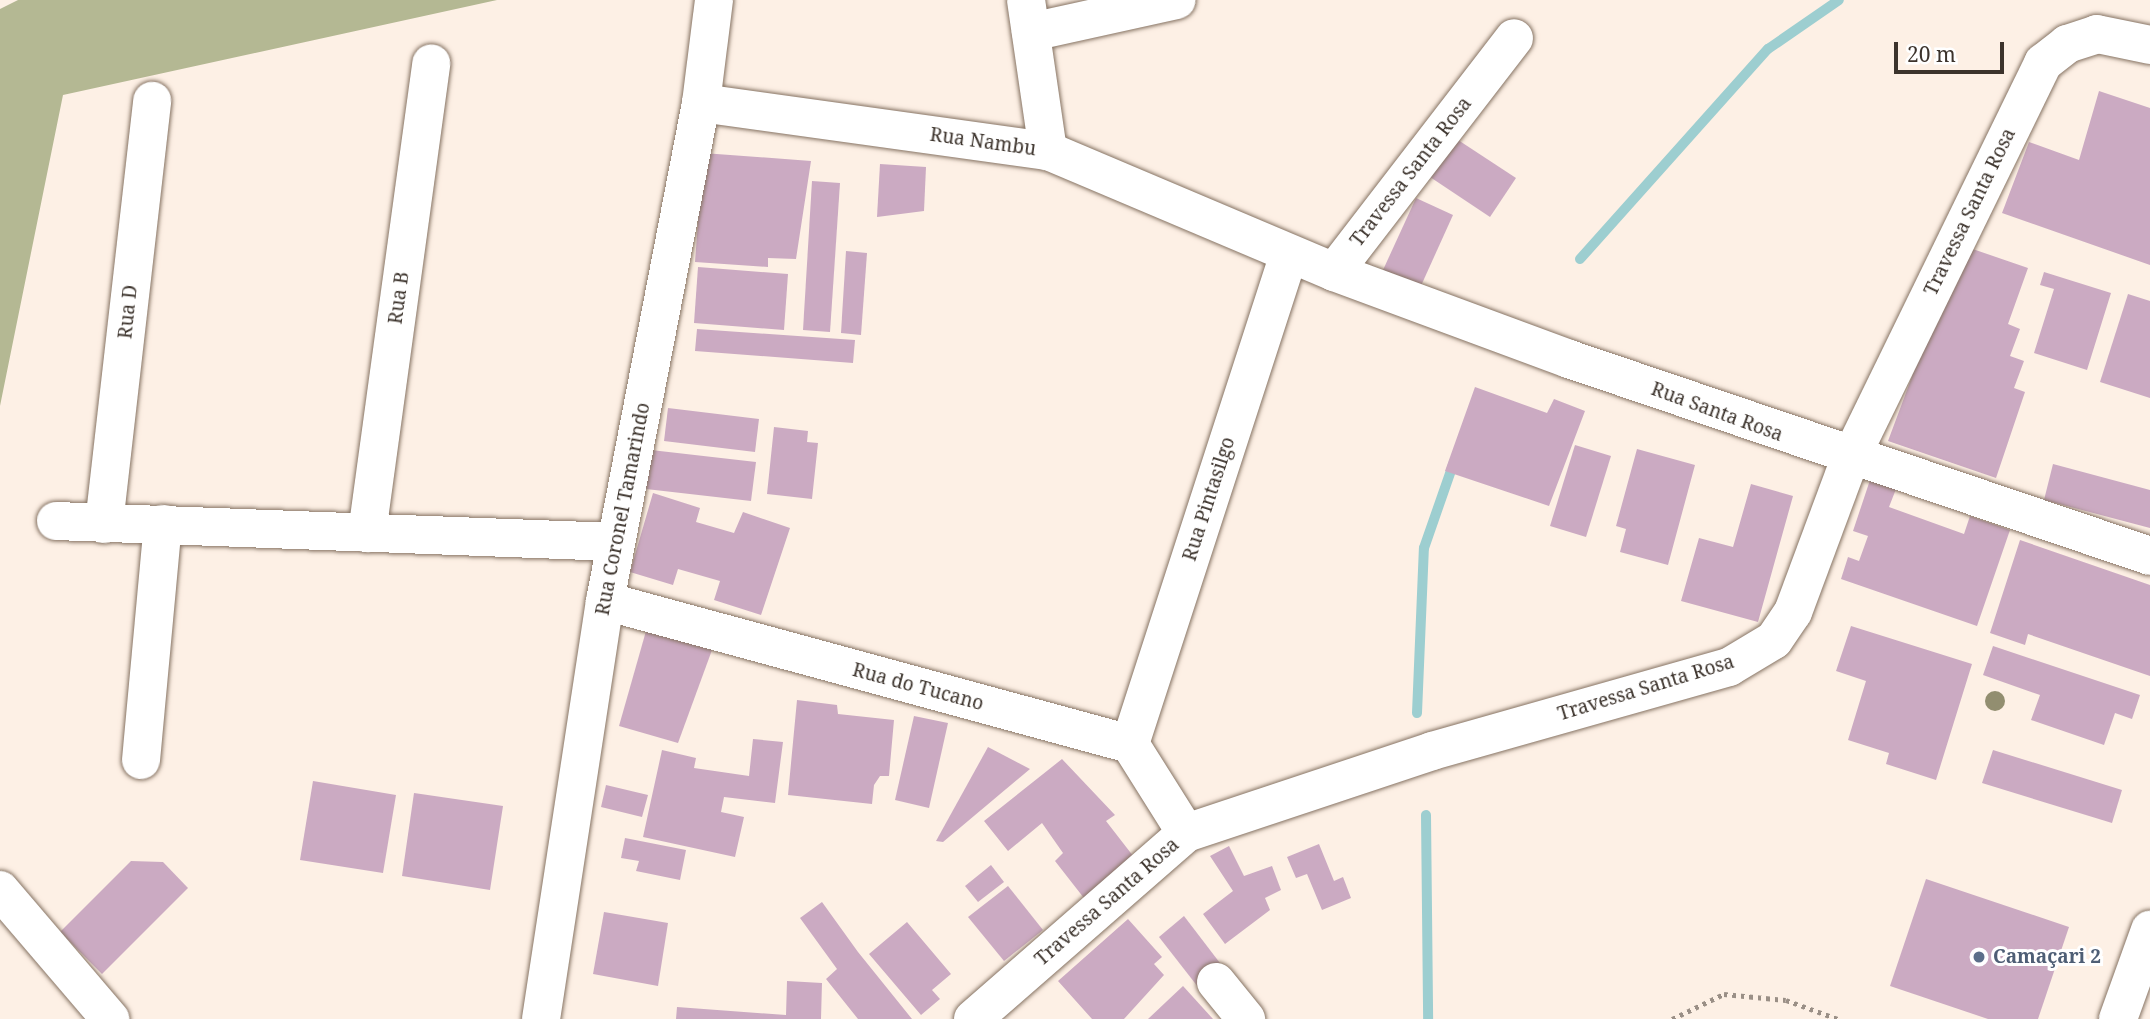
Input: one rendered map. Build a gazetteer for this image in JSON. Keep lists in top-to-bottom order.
{
  "streets": {
    "street": [
      "Rua Nambu",
      "Travessa Santa Rosa",
      "Rua B",
      "Rua D",
      "Rua Santa Rosa",
      "Rua Pintasilgo",
      "Rua Coronel Tamarindo",
      "Rua do Tucano"
    ]
  },
  "crossings": [
    ["Rua Nambu", "Rua Santa Rosa"],
    ["Rua Nambu", "Rua Pintasilgo"],
    ["Rua Nambu", "Rua Coronel Tamarindo"],
    ["Travessa Santa Rosa", "Rua Santa Rosa"],
    ["Rua Santa Rosa", "Rua Pintasilgo"],
    ["Rua Pintasilgo", "Rua do Tucano"],
    ["Rua Coronel Tamarindo", "Rua do Tucano"]
  ],
  "places": ["Camaçari 2"],
  "scale_bar": "20 m"
}
